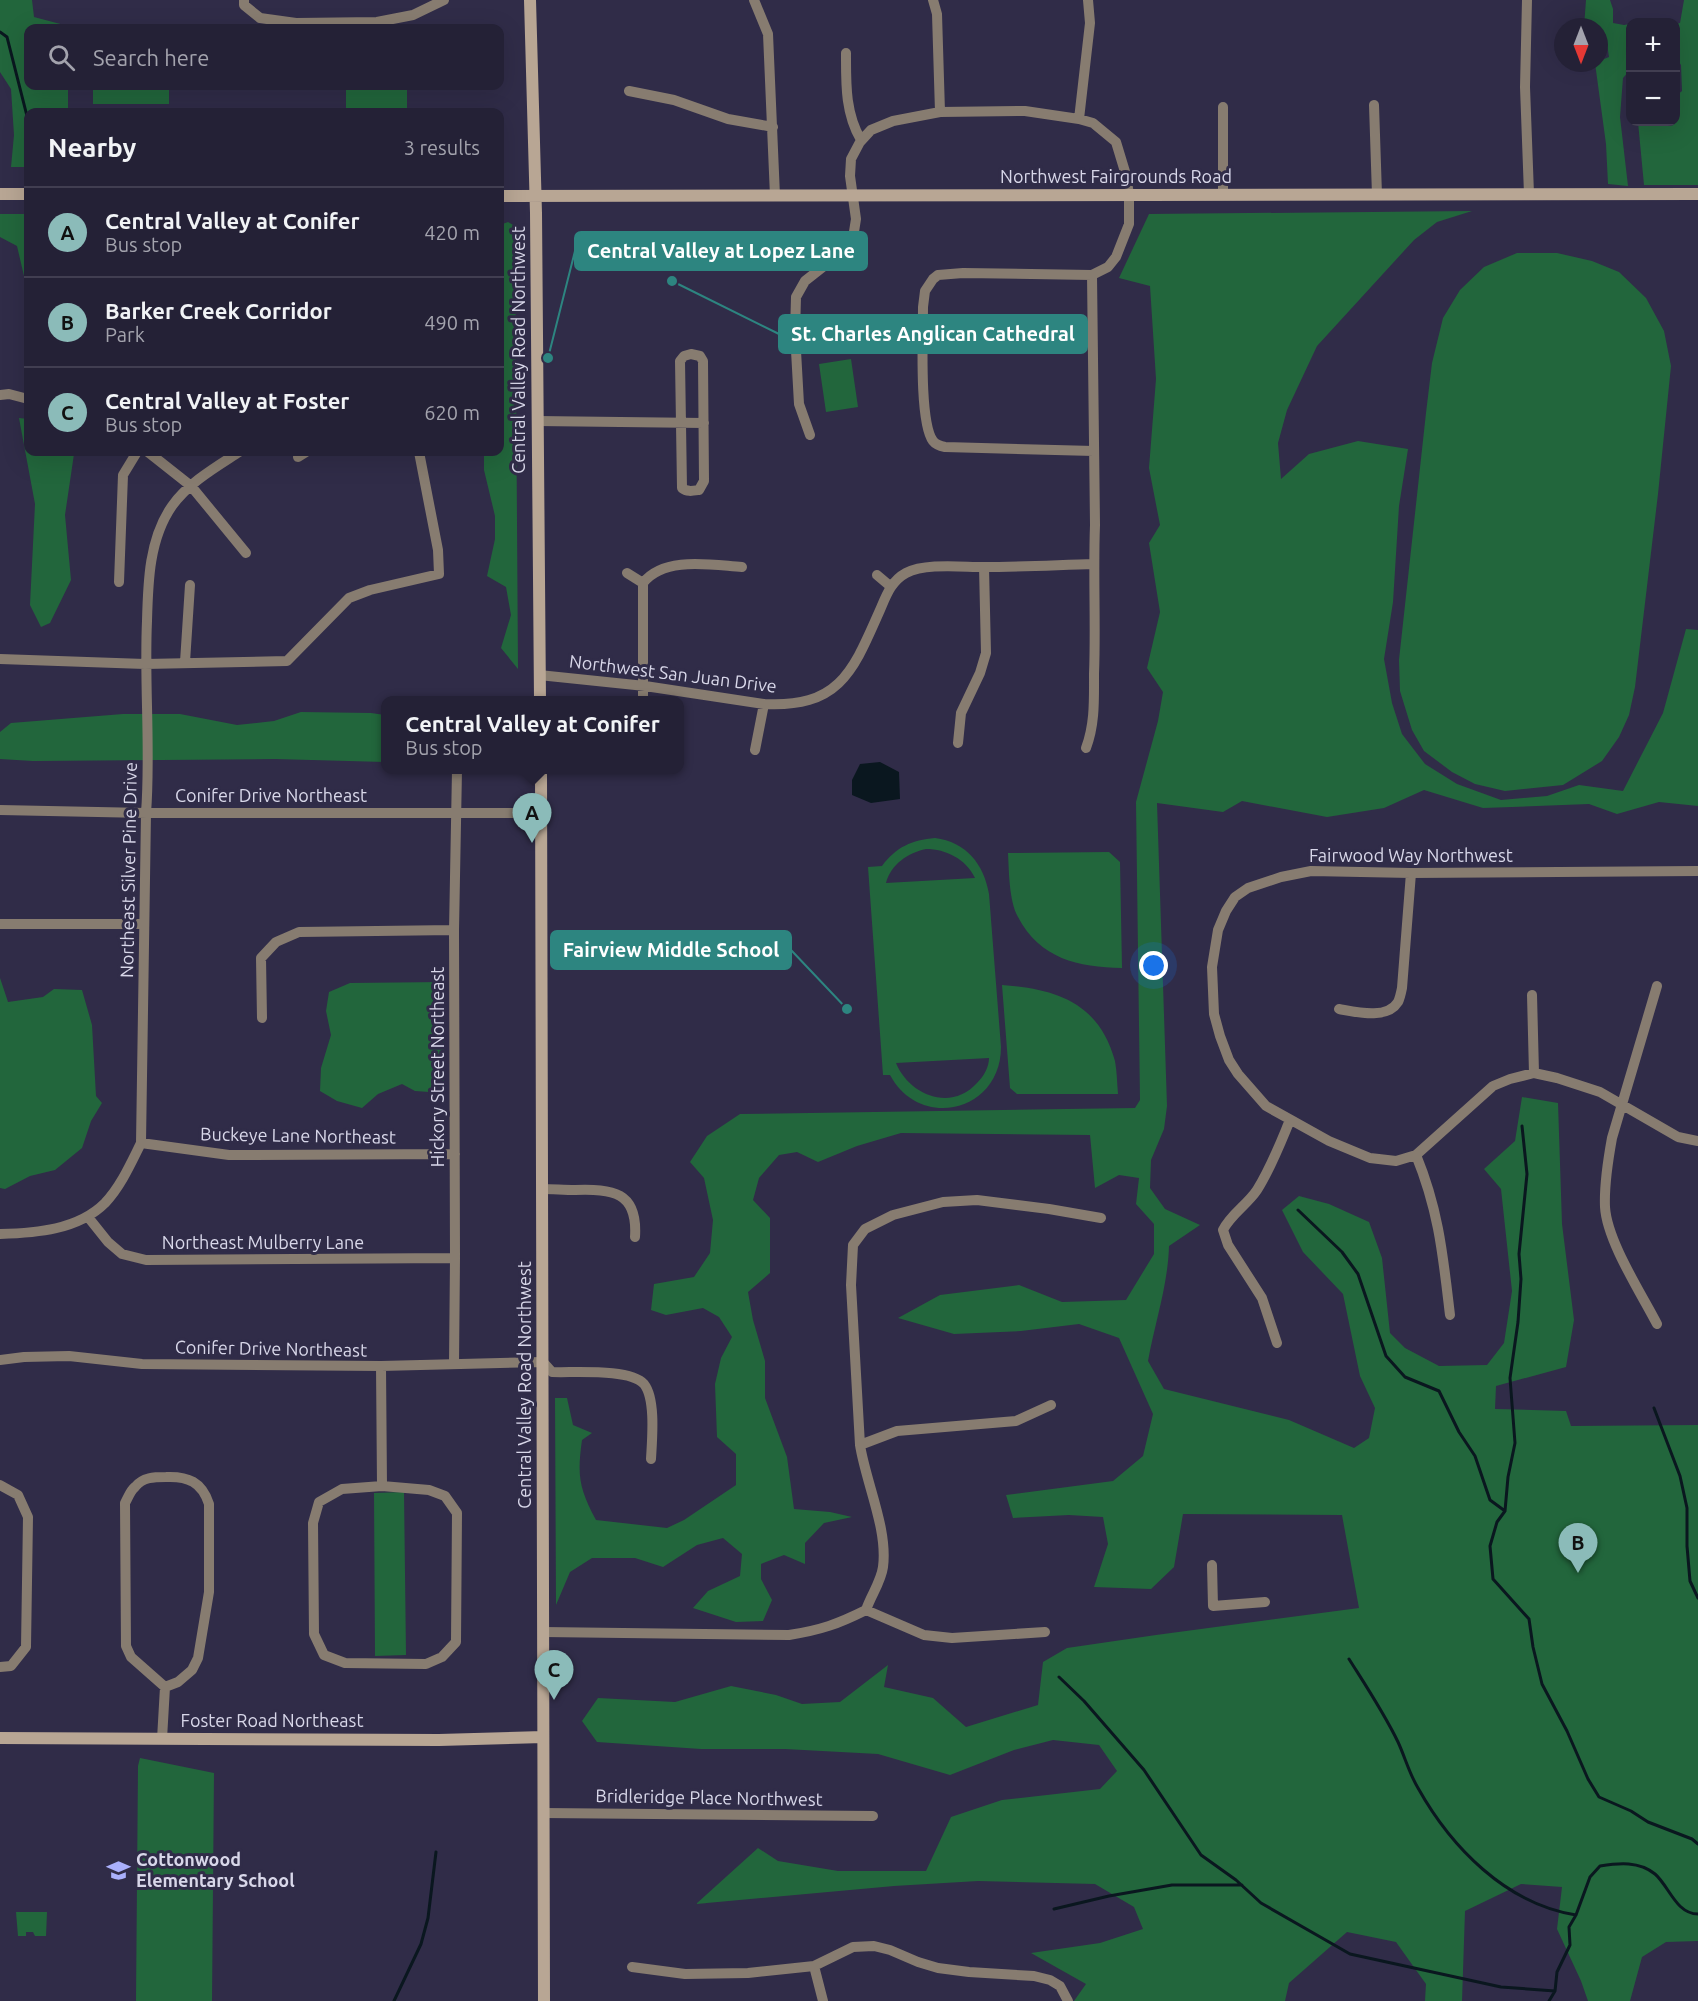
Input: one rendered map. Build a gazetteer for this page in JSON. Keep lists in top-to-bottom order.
{
  "streets": {
    "main road": ["Northwest Fairgrounds Road", "Central Valley Road Northwest", "Foster Road Northeast"],
    "street": [
      "Northwest San Juan Drive",
      "Conifer Drive Northeast",
      "Fairwood Way Northwest",
      "Northeast Silver Pine Drive",
      "Hickory Street Northeast",
      "Buckeye Lane Northeast",
      "Northeast Mulberry Lane",
      "Bridleridge Place Northwest"
    ]
  },
  "crossings": [
    ["Northwest Fairgrounds Road", "Central Valley Road Northwest"],
    ["Central Valley Road Northwest", "Northwest San Juan Drive"],
    ["Central Valley Road Northwest", "Conifer Drive Northeast"],
    ["Central Valley Road Northwest", "Foster Road Northeast"],
    ["Central Valley Road Northwest", "Bridleridge Place Northwest"],
    ["Conifer Drive Northeast", "Northeast Silver Pine Drive"],
    ["Conifer Drive Northeast", "Hickory Street Northeast"],
    ["Northeast Silver Pine Drive", "Buckeye Lane Northeast"],
    ["Northeast Silver Pine Drive", "Northeast Mulberry Lane"],
    ["Hickory Street Northeast", "Buckeye Lane Northeast"],
    ["Hickory Street Northeast", "Northeast Mulberry Lane"]
  ],
  "places": {
    "other": ["St. Charles Anglican Cathedral", "Central Valley at Lopez Lane", "Fairview Middle School"],
    "school or university": ["Cottonwood Elementary School"]
  },
  "north": "bottom",
  "page": {
    "map_buttons": ["+", "−"],
    "search": "Search here",
    "heading": ["Nearby", "3 results"],
    "list": [
      {
        "mark": "A",
        "name": "Central Valley at Conifer",
        "note": "Bus stop",
        "value": "420 m"
      },
      {
        "mark": "B",
        "name": "Barker Creek Corridor",
        "note": "Park",
        "value": "490 m"
      },
      {
        "mark": "C",
        "name": "Central Valley at Foster",
        "note": "Bus stop",
        "value": "620 m"
      }
    ],
    "popup": ["Central Valley at Conifer", "Bus stop"],
    "pins": ["A", "B", "C"]
  }
}
